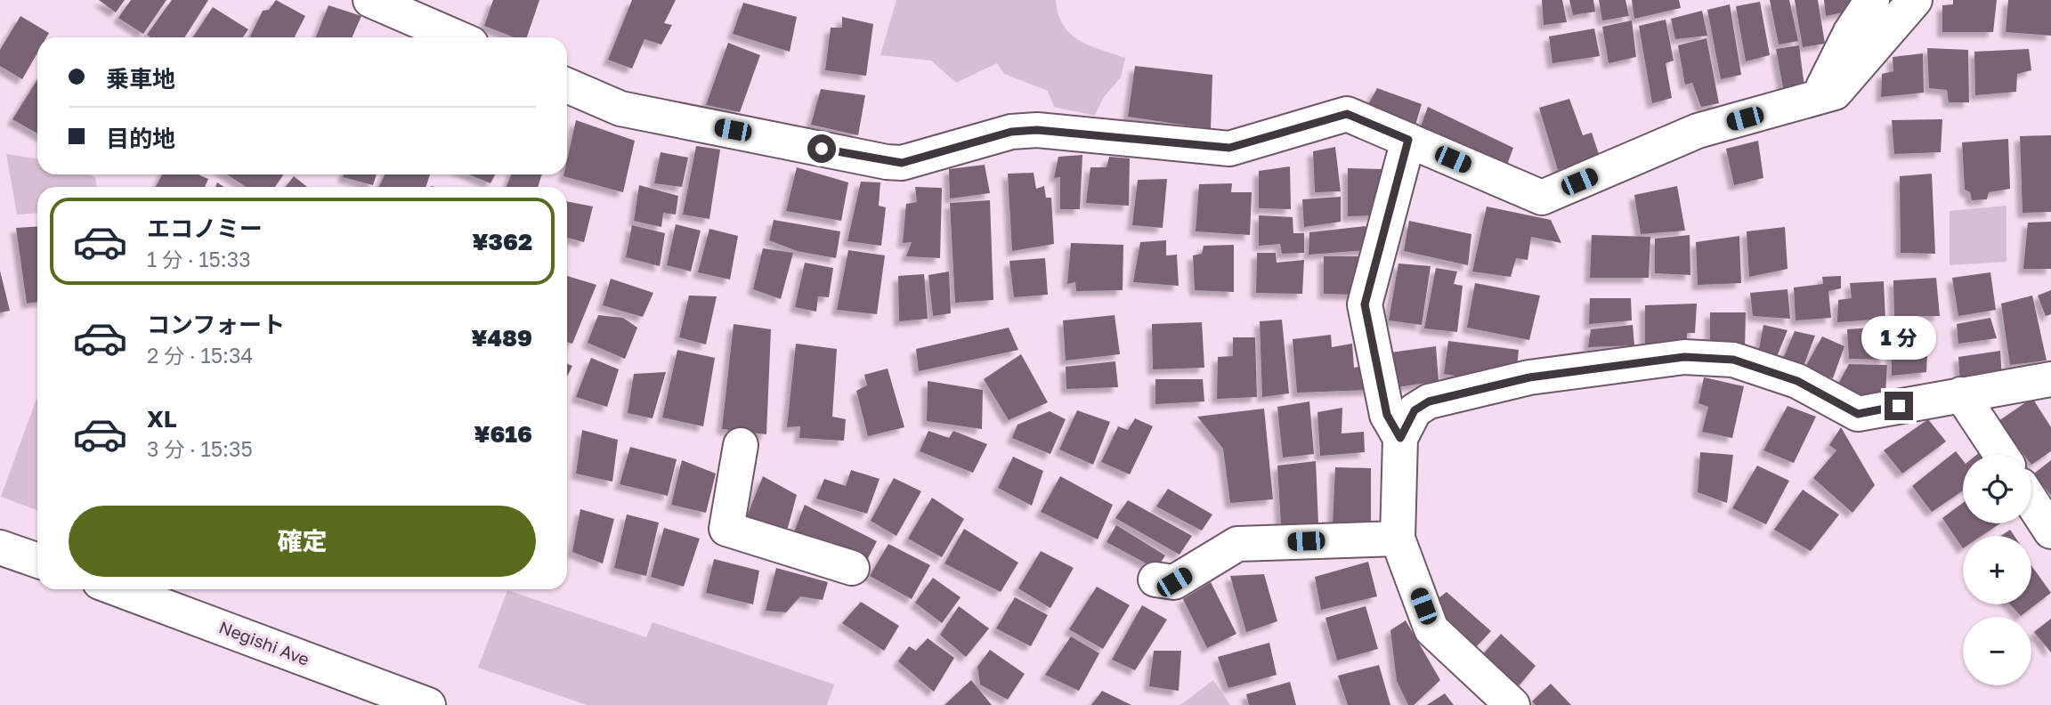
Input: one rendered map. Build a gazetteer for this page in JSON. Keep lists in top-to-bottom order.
{
  "streets": {
    "street": ["Negishi Ave"]
  },
  "page": {
    "banner": ["乗車地", "目的地"],
    "list": [
      {
        "name": "エコノミー",
        "note": "1 分 · 15:33",
        "value": "¥362"
      },
      {
        "name": "コンフォート",
        "note": "2 分 · 15:34",
        "value": "¥489"
      },
      {
        "name": "XL",
        "note": "3 分 · 15:35",
        "value": "¥616"
      }
    ],
    "bubble": "1 分",
    "map_buttons": ["+", "−"],
    "buttons": "確定"
  }
}
